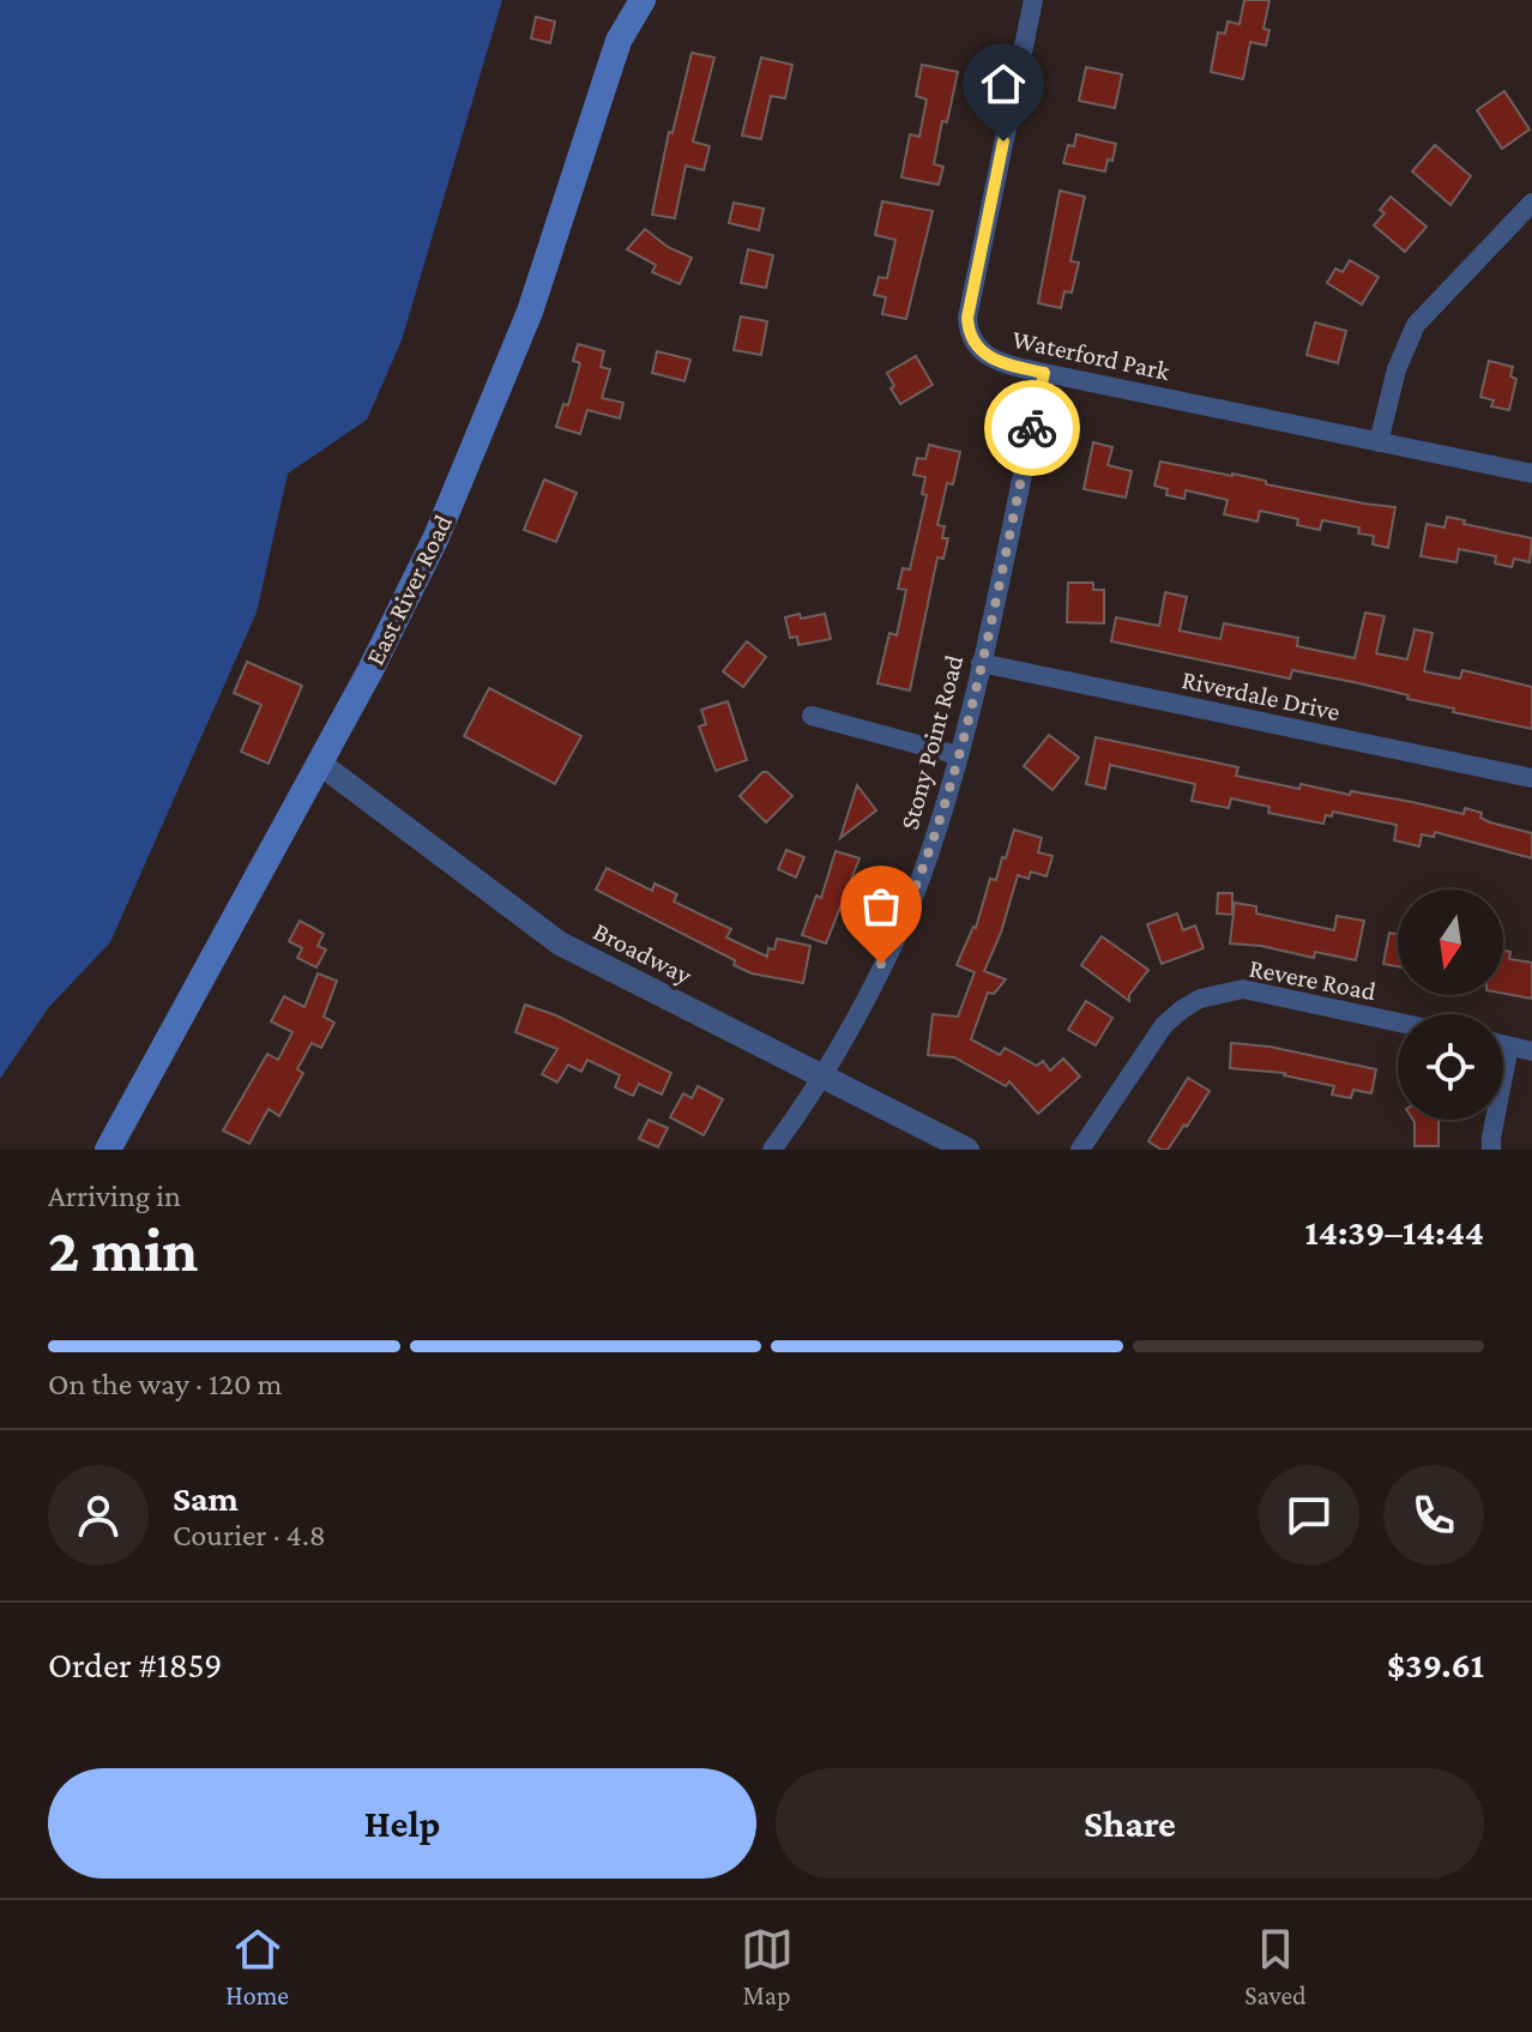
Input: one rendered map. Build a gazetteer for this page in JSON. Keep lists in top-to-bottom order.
{
  "streets": {
    "main road": ["East River Road"],
    "street": [
      "Waterford Park",
      "Riverdale Drive",
      "Stony Point Road",
      "Broadway",
      "Revere Road"
    ]
  },
  "crossings": [
    ["Waterford Park", "Stony Point Road"],
    ["East River Road", "Broadway"],
    ["Riverdale Drive", "Stony Point Road"],
    ["Stony Point Road", "Broadway"]
  ],
  "north": "bottom",
  "page": {
    "heading": ["2 min", "Arriving in", "14:39–14:44"],
    "panel": [
      "Sam",
      "Courier · 4.8",
      "Order #1859",
      "$39.61"
    ],
    "bar": "On the way · 120 m",
    "buttons": ["Help", "Share"],
    "tabs": ["Home", "Map", "Saved"]
  }
}
